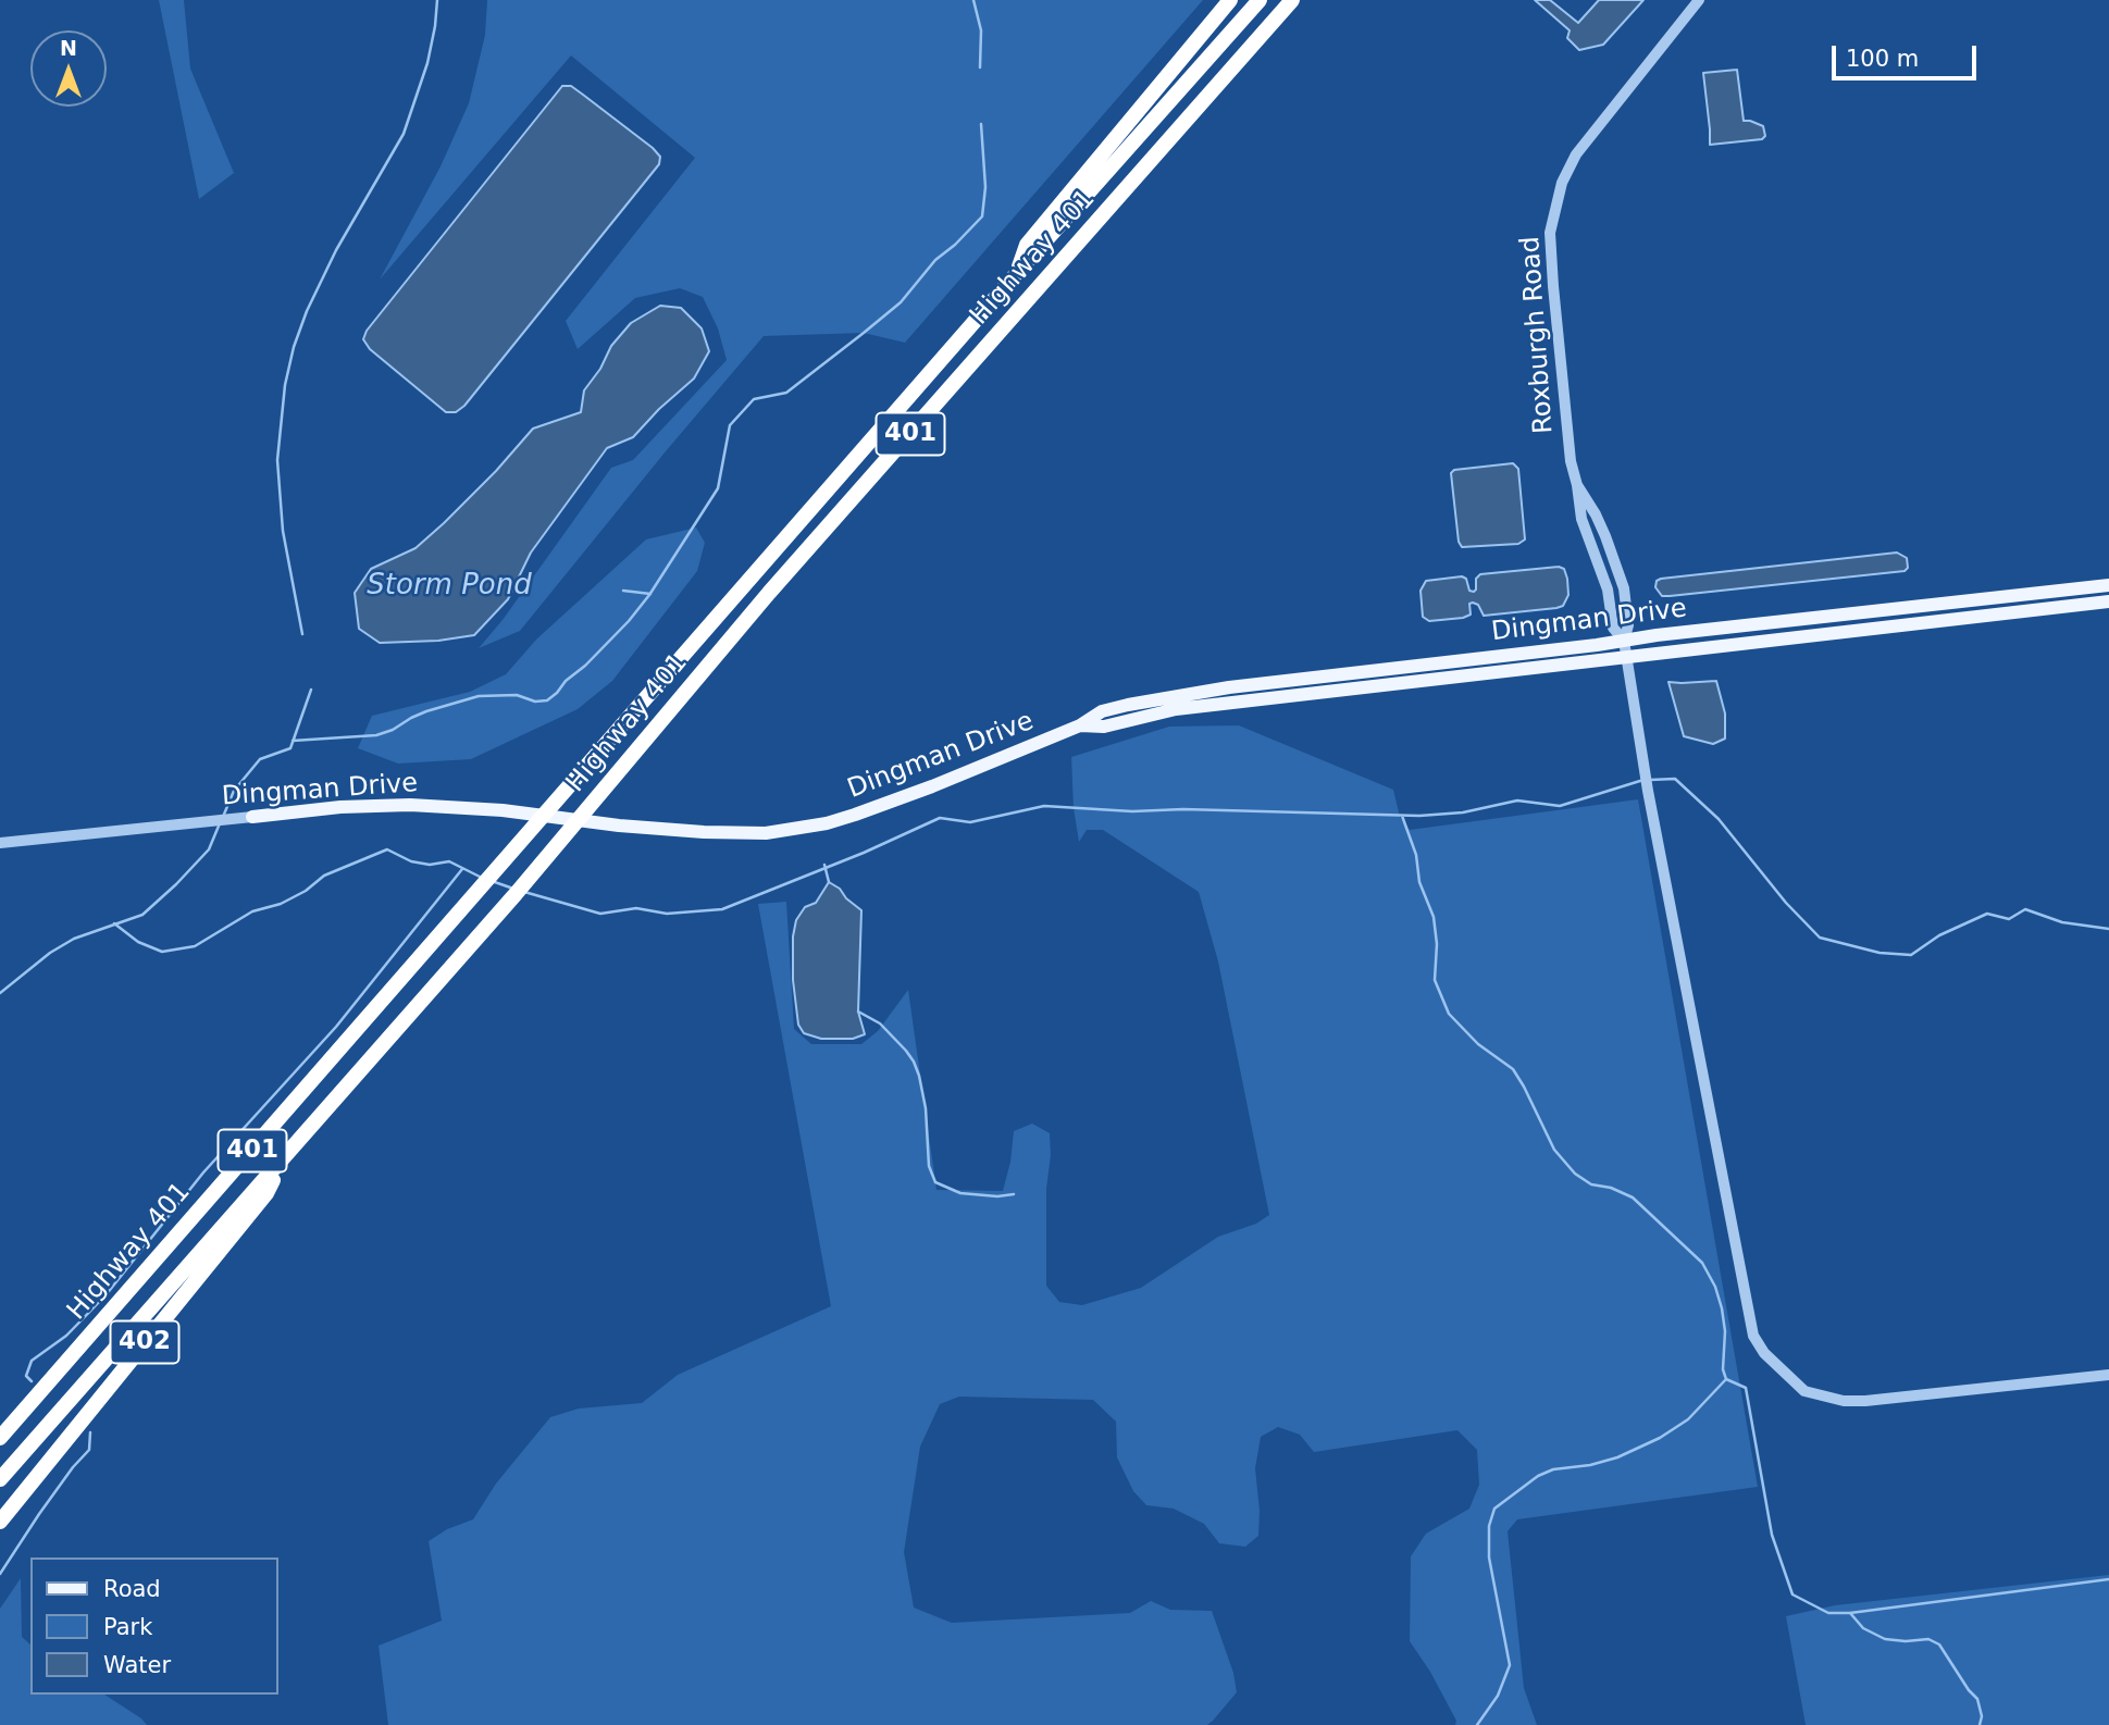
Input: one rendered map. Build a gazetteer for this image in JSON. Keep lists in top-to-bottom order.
{
  "streets": {
    "highway": ["Highway 401", "401", "402"],
    "main road": ["Dingman Drive"],
    "street": ["Roxburgh Road"]
  },
  "crossings": [
    ["Highway 401", "402"],
    ["Roxburgh Road", "Dingman Drive"]
  ],
  "water": ["Storm Pond"],
  "legend": ["Road", "Park", "Water"],
  "scale_bar": "100 m",
  "north": "top"
}
